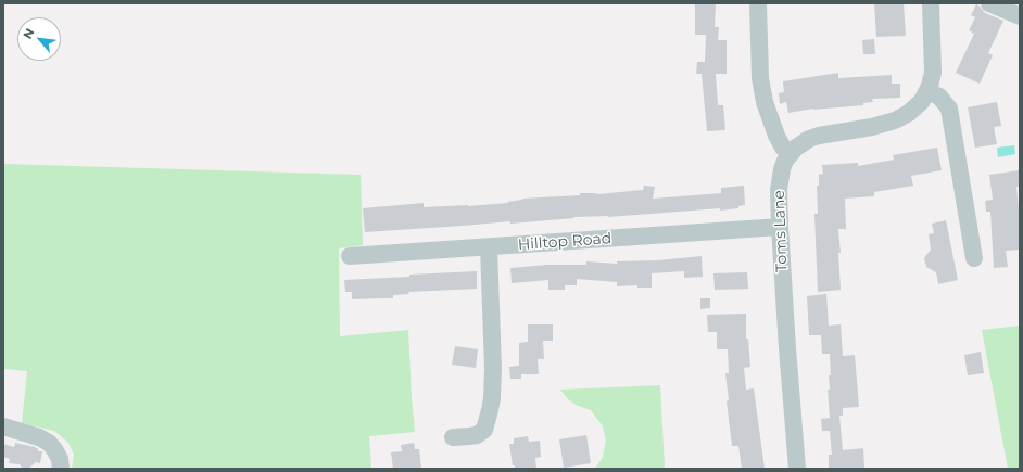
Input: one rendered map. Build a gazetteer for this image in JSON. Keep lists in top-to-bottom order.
{
  "streets": {
    "street": ["Toms Lane", "Hilltop Road"]
  },
  "crossings": [
    ["Toms Lane", "Hilltop Road"]
  ],
  "north": "top left"
}
